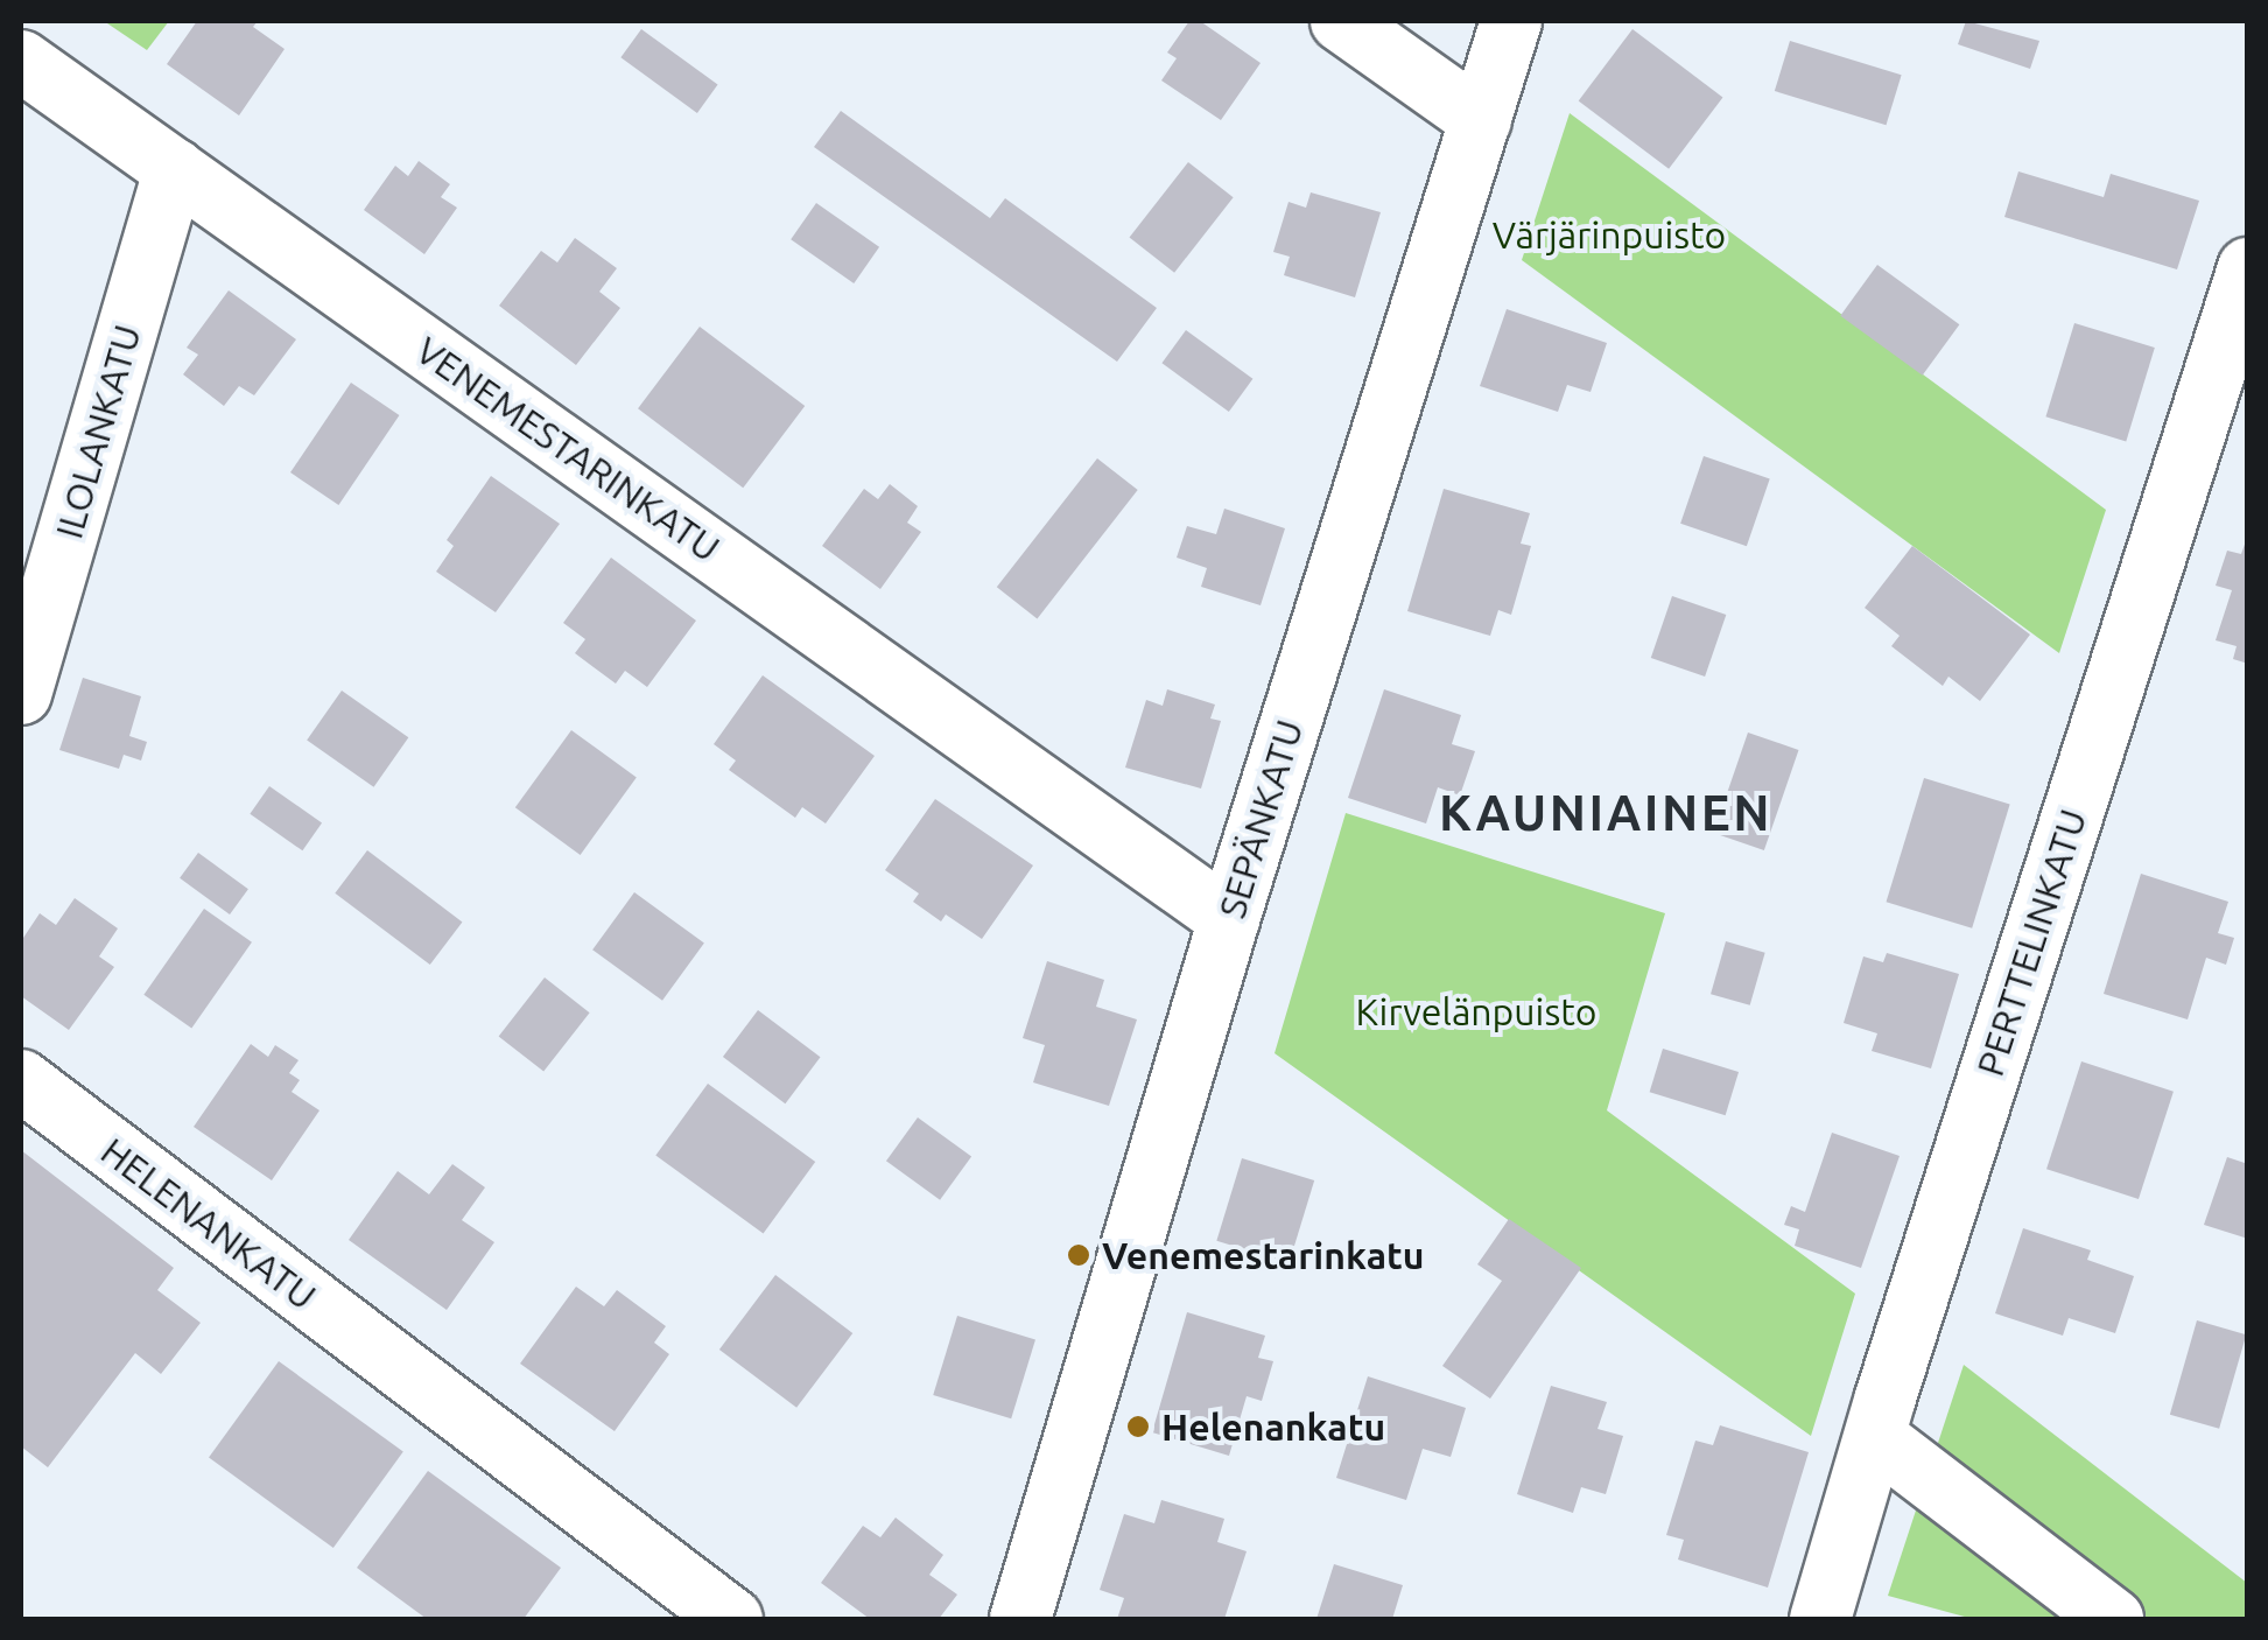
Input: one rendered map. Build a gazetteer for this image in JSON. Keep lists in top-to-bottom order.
{
  "streets": {
    "street": [
      "ILOLANKATU",
      "VENEMESTARINKATU",
      "SEPÄNKATU",
      "PERTTELINKATU",
      "HELENANKATU"
    ]
  },
  "crossings": [
    ["ILOLANKATU", "VENEMESTARINKATU"],
    ["VENEMESTARINKATU", "SEPÄNKATU"]
  ],
  "districts": ["KAUNIAINEN"],
  "parks": ["Värjärinpuisto", "Kirvelänpuisto"],
  "places": ["Venemestarinkatu", "Helenankatu"]
}
